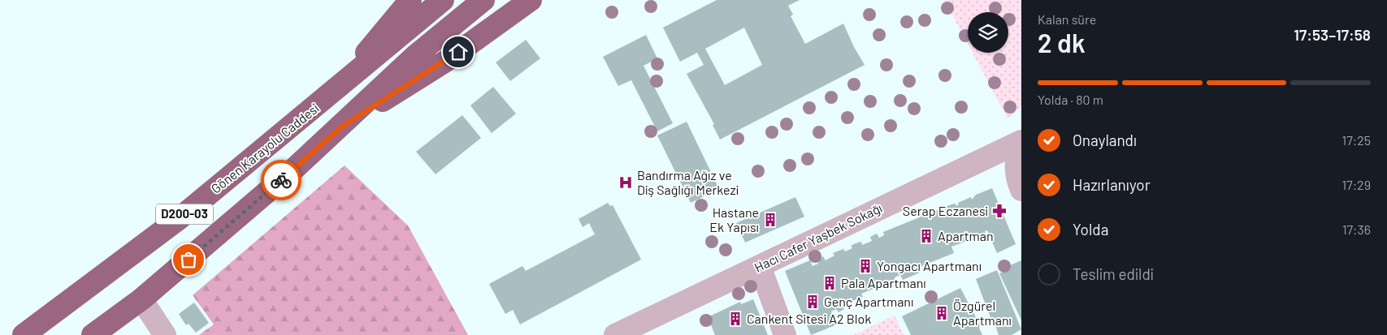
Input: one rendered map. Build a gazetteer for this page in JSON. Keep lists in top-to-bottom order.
{
  "streets": {
    "highway": ["Gönen Karayolu Caddesi", "D200-03"],
    "street": ["Hacı Cafer Yaşbek Sokağı"]
  },
  "places": {
    "hospital": ["Bandırma Ağız ve Diş Sağlığı Merkezi"],
    "pharmacy": ["Serap Eczanesi"],
    "building": [
      "Hastane Ek Yapısı",
      "Apartman",
      "Yongacı Apartmanı",
      "Pala Apartmanı",
      "Genç Apartmanı",
      "Özgürel Apartmanı",
      "Cankent Sitesi A2 Blok"
    ]
  },
  "page": {
    "heading": ["2 dk", "Kalan süre", "17:53–17:58"],
    "bar": "Yolda · 80 m",
    "list": [
      ["Onaylandı", "17:25"],
      ["Hazırlanıyor", "17:29"],
      ["Yolda", "17:36"],
      "Teslim edildi"
    ]
  }
}
